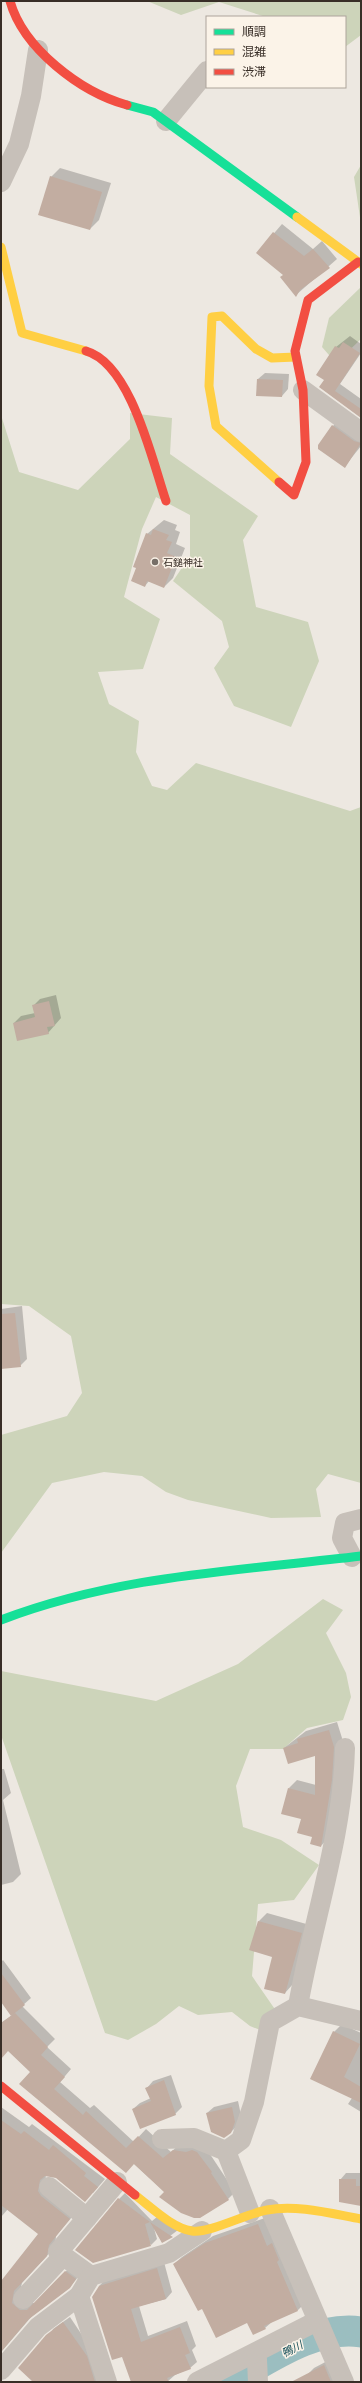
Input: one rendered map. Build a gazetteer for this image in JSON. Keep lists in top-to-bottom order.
{
  "water": ["鴨川"],
  "places": ["石鎚神社"],
  "legend": ["順調", "混雑", "渋滞"]
}
